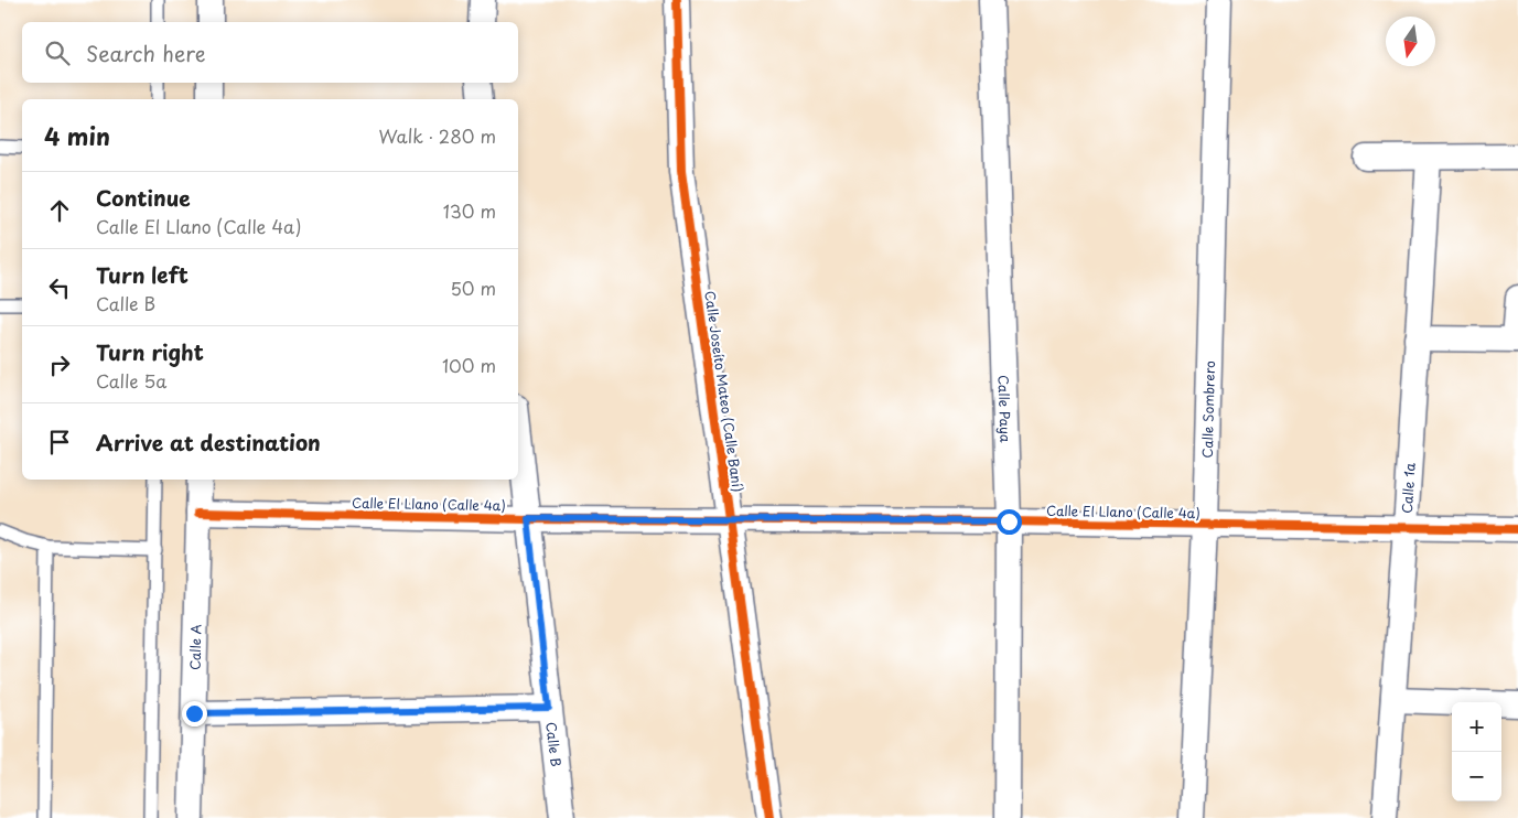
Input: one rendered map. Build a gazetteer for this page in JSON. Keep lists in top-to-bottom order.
{
  "streets": {
    "street": [
      "Calle Joseíto Mateo (Calle Baní)",
      "Calle Paya",
      "Calle Sombrero",
      "Calle 1a",
      "Calle El Llano (Calle 4a)",
      "Calle A",
      "Calle B"
    ]
  },
  "crossings": [
    ["Calle Joseíto Mateo (Calle Baní)", "Calle El Llano (Calle 4a)"],
    ["Calle Paya", "Calle El Llano (Calle 4a)"],
    ["Calle Sombrero", "Calle El Llano (Calle 4a)"],
    ["Calle 1a", "Calle El Llano (Calle 4a)"],
    ["Calle El Llano (Calle 4a)", "Calle A"],
    ["Calle El Llano (Calle 4a)", "Calle B"]
  ],
  "north": "bottom",
  "page": {
    "search": "Search here",
    "heading": ["4 min", "Walk · 280 m"],
    "list": [
      ["Continue", "Calle El Llano (Calle 4a)", "130 m"],
      ["Turn left", "Calle B", "50 m"],
      ["Turn right", "Calle 5a", "100 m"],
      "Arrive at destination"
    ],
    "map_buttons": ["+", "−"]
  }
}
